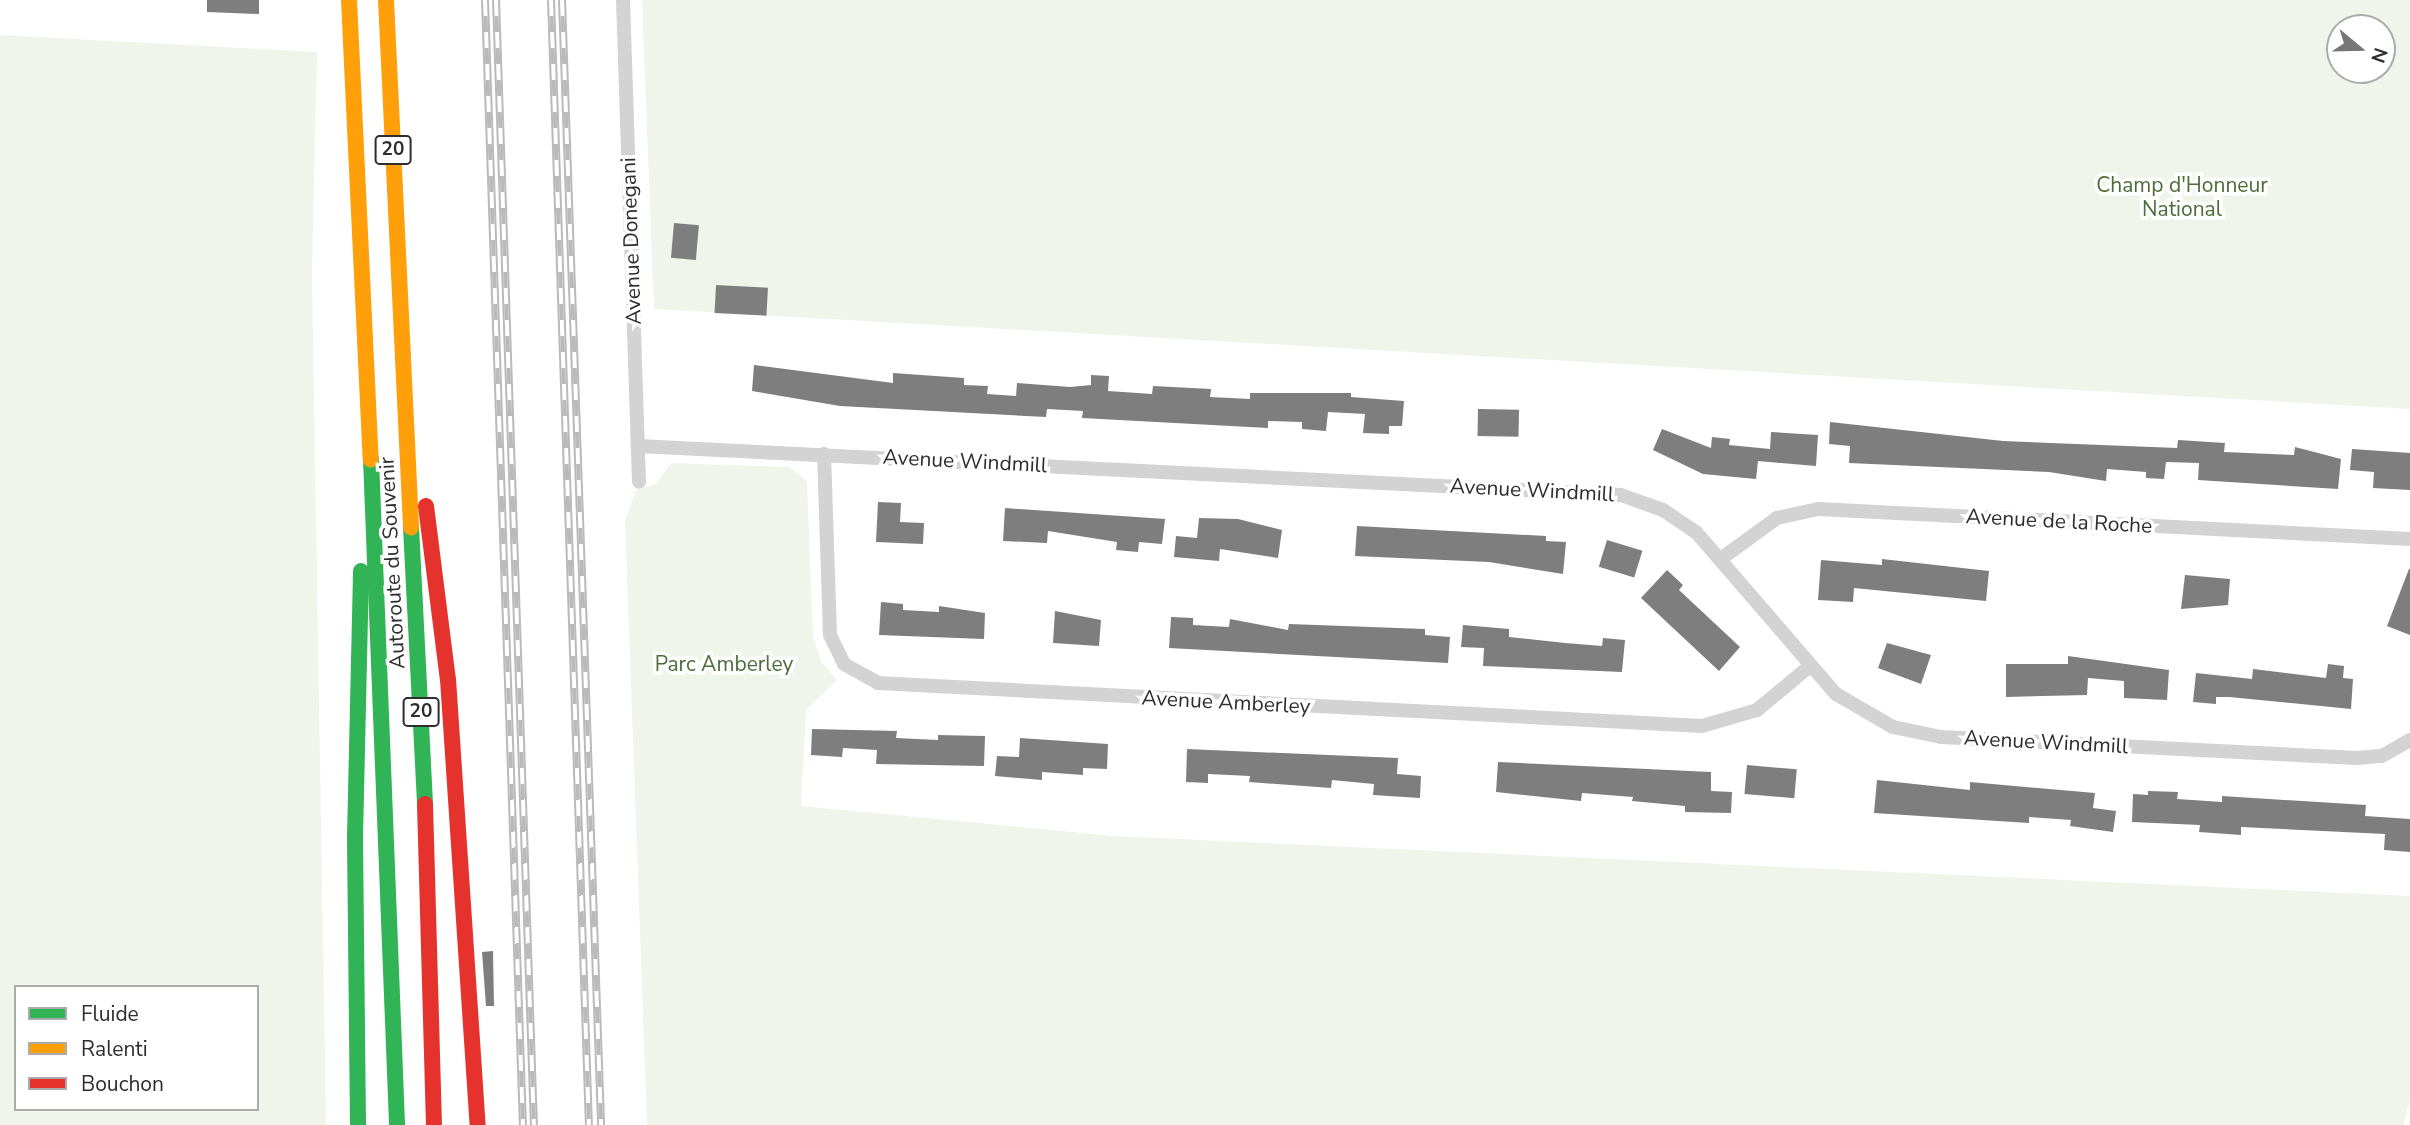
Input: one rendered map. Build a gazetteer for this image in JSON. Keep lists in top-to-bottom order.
{
  "streets": {
    "highway": ["20", "Autoroute du Souvenir"],
    "street": [
      "Avenue Donegani",
      "Avenue Windmill",
      "Avenue de la Roche",
      "Avenue Amberley"
    ]
  },
  "crossings": [
    ["Avenue Donegani", "Avenue Windmill"],
    ["Avenue Windmill", "Avenue de la Roche"],
    ["Avenue Windmill", "Avenue Amberley"]
  ],
  "parks": ["Champ d'Honneur National", "Parc Amberley"],
  "legend": ["Fluide", "Ralenti", "Bouchon"],
  "north": "right"
}
